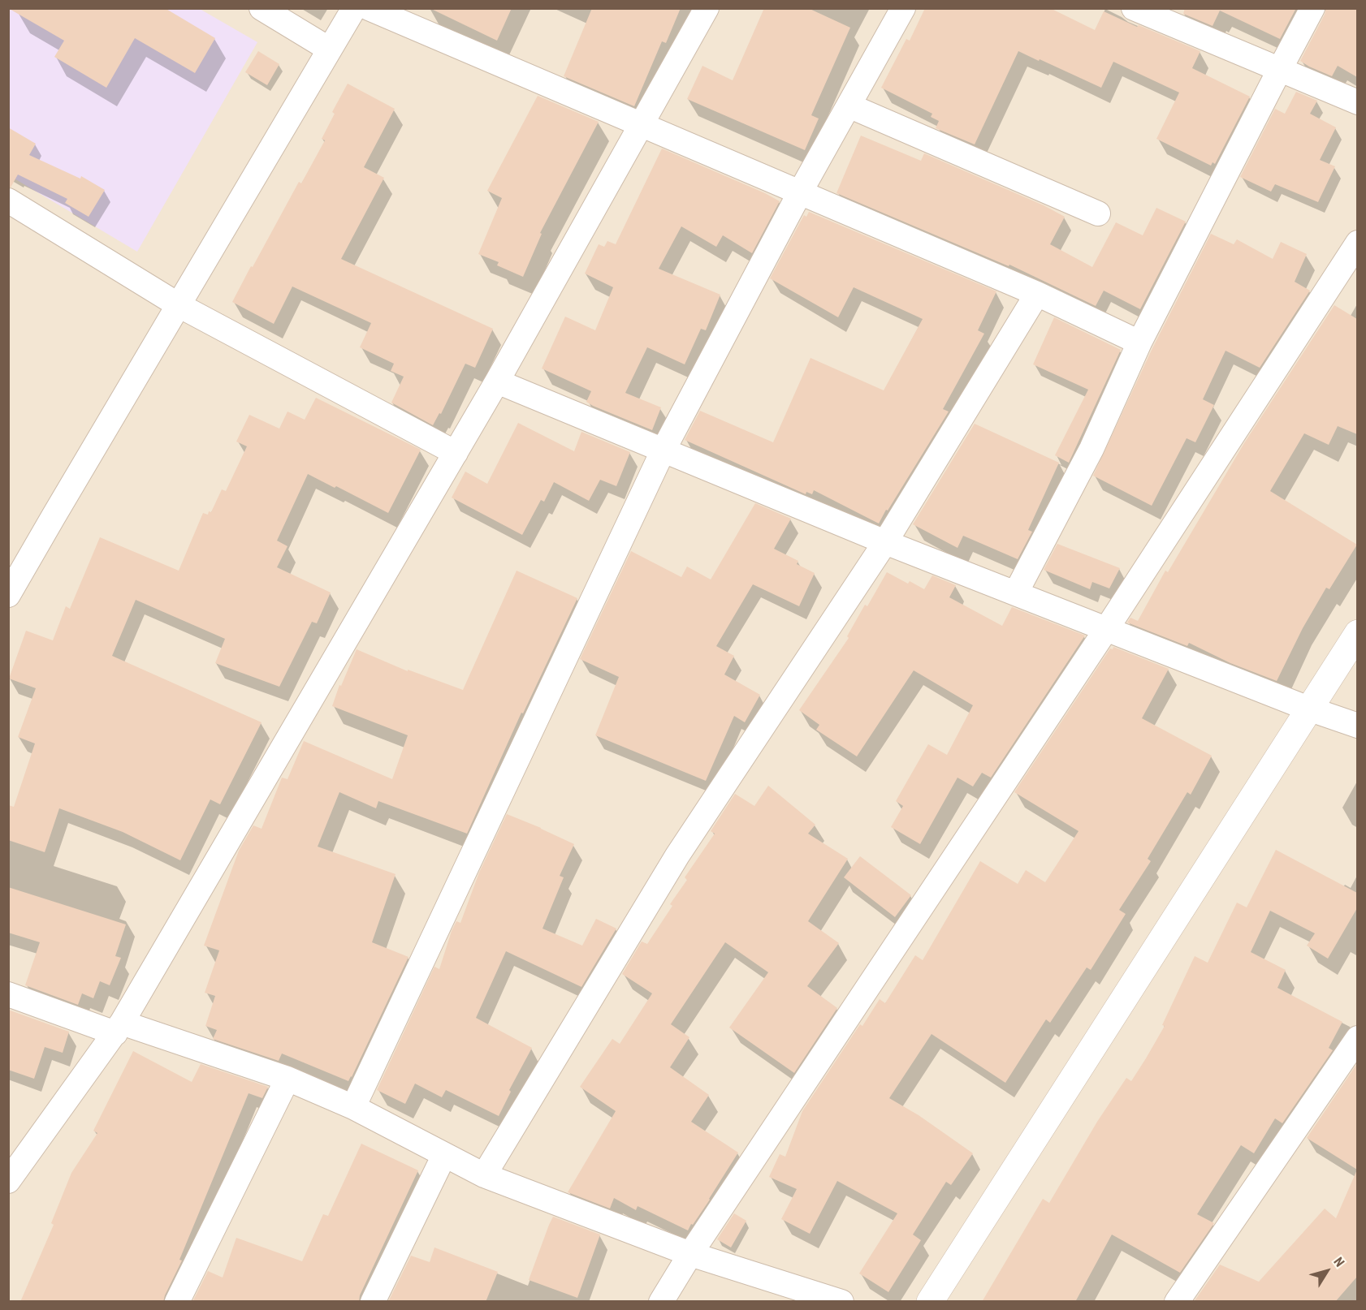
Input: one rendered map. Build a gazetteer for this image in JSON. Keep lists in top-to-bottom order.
{
  "north": "top right"
}
